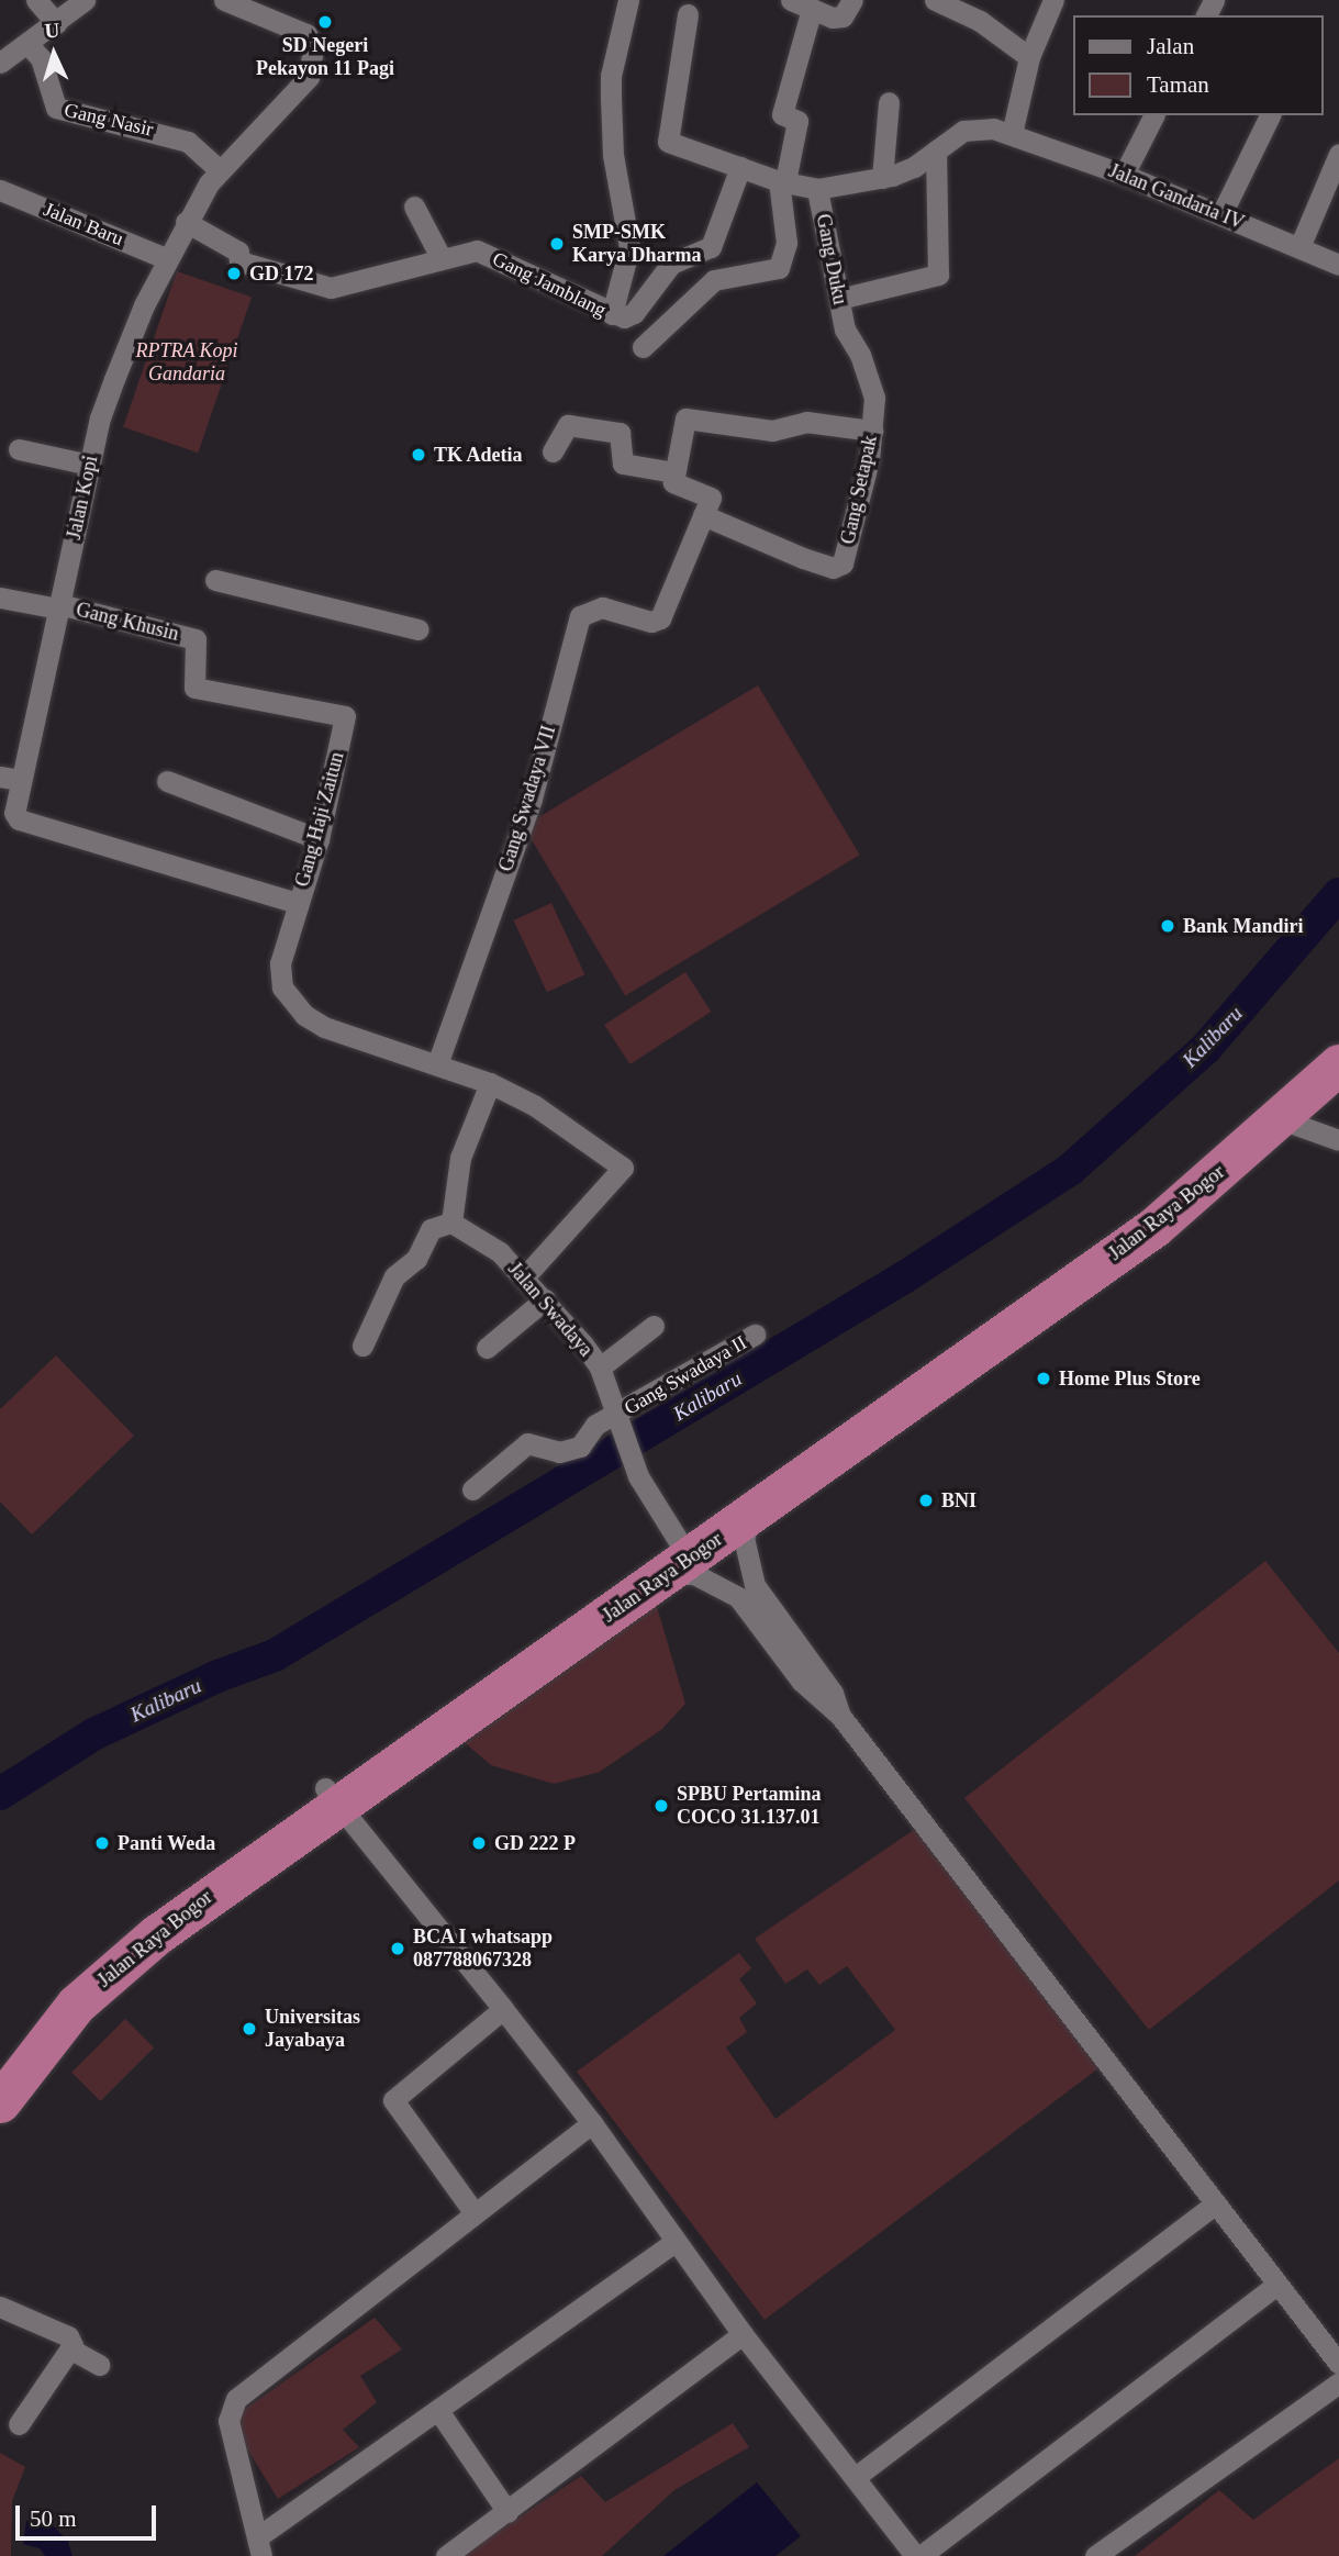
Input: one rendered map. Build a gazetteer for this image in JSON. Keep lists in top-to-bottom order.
{
  "streets": {
    "highway": ["Jalan Raya Bogor"],
    "street": [
      "Gang Nasir",
      "Jalan Gandaria IV",
      "Jalan Baru",
      "Gang Duku",
      "Gang Jamblang",
      "Gang Setapak",
      "Jalan Kopi",
      "Gang Khusin",
      "Gang Swadaya VII",
      "Gang Haji Zaitun",
      "Jalan Swadaya",
      "Gang Swadaya II"
    ]
  },
  "crossings": [
    ["Gang Nasir", "Jalan Kopi"],
    ["Jalan Gandaria IV", "Gang Duku"],
    ["Jalan Gandaria IV", "Gang Jamblang"],
    ["Jalan Baru", "Jalan Kopi"],
    ["Gang Duku", "Gang Setapak"],
    ["Gang Jamblang", "Jalan Kopi"],
    ["Gang Setapak", "Gang Swadaya VII"],
    ["Jalan Kopi", "Gang Khusin"],
    ["Jalan Kopi", "Gang Haji Zaitun"],
    ["Gang Khusin", "Gang Haji Zaitun"],
    ["Gang Swadaya VII", "Gang Haji Zaitun"],
    ["Gang Haji Zaitun", "Jalan Swadaya"],
    ["Jalan Raya Bogor", "Jalan Swadaya"],
    ["Jalan Swadaya", "Gang Swadaya II"]
  ],
  "water": ["Kalibaru"],
  "parks": ["RPTRA Kopi Gandaria"],
  "places": [
    "SD Negeri Pekayon 11 Pagi",
    "SMP-SMK Karya Dharma",
    "GD 172",
    "TK Adetia",
    "Bank Mandiri",
    "Home Plus Store",
    "BNI",
    "SPBU Pertamina COCO 31.137.01",
    "Panti Weda",
    "GD 222 P",
    "BCA I whatsapp 087788067328",
    "Universitas Jayabaya"
  ],
  "legend": ["Jalan", "Taman"],
  "scale_bar": "50 m",
  "north": "top"
}
